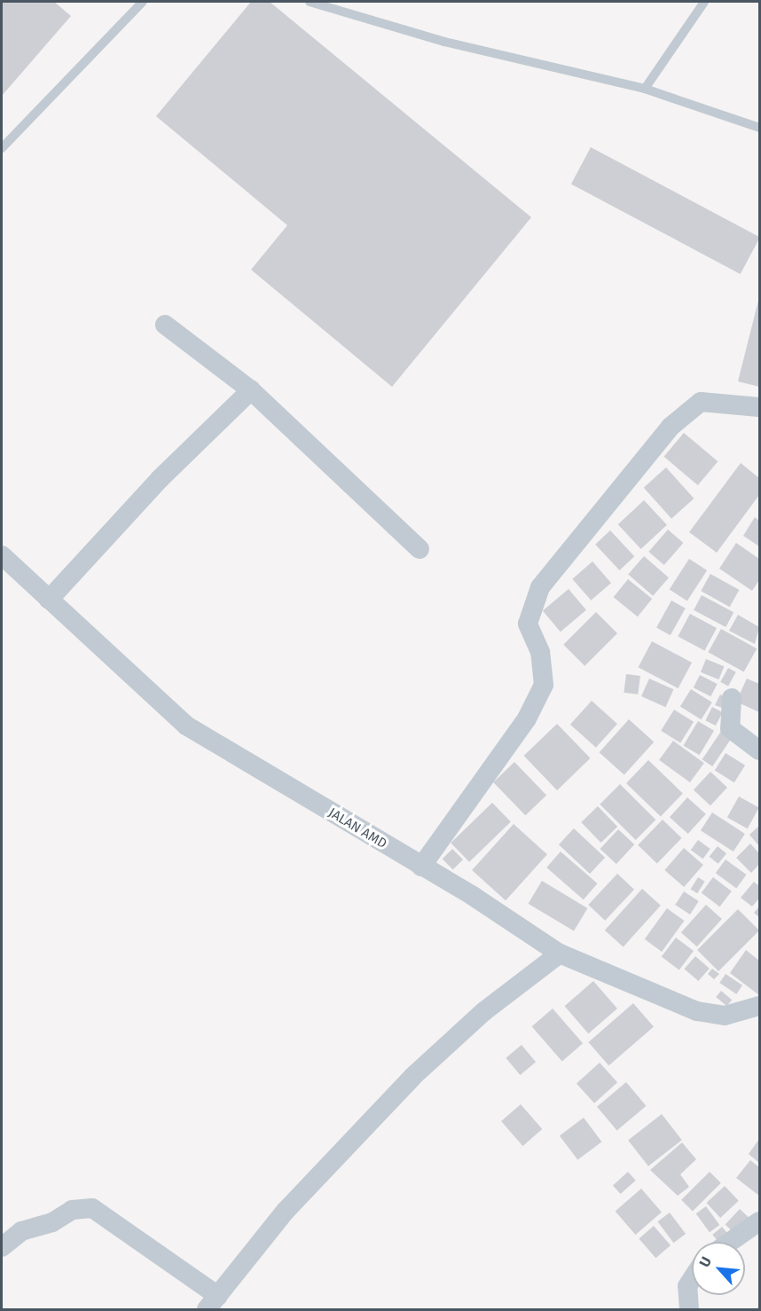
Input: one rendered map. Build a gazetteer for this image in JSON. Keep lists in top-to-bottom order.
{
  "streets": {
    "street": ["JALAN AMD"]
  },
  "north": "top left"
}
